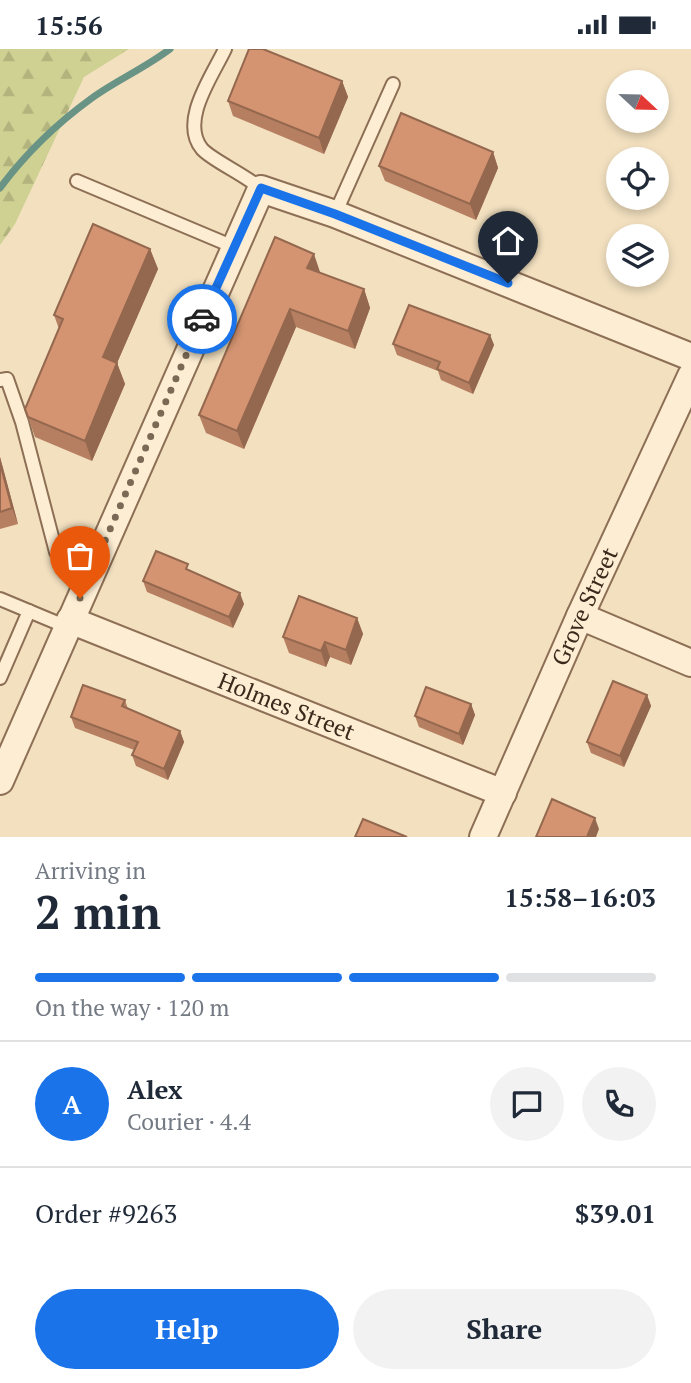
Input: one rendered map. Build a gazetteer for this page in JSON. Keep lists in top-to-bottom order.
{
  "streets": {
    "street": ["Grove Street", "Holmes Street"]
  },
  "crossings": [
    ["Grove Street", "Holmes Street"]
  ],
  "north": "right",
  "page": {
    "status": "15:56",
    "heading": ["2 min", "Arriving in", "15:58–16:03"],
    "panel": [
      "Alex",
      "Courier · 4.4",
      "Order #9263",
      "$39.01"
    ],
    "bar": "On the way · 120 m",
    "round": "A",
    "buttons": ["Help", "Share"]
  }
}
